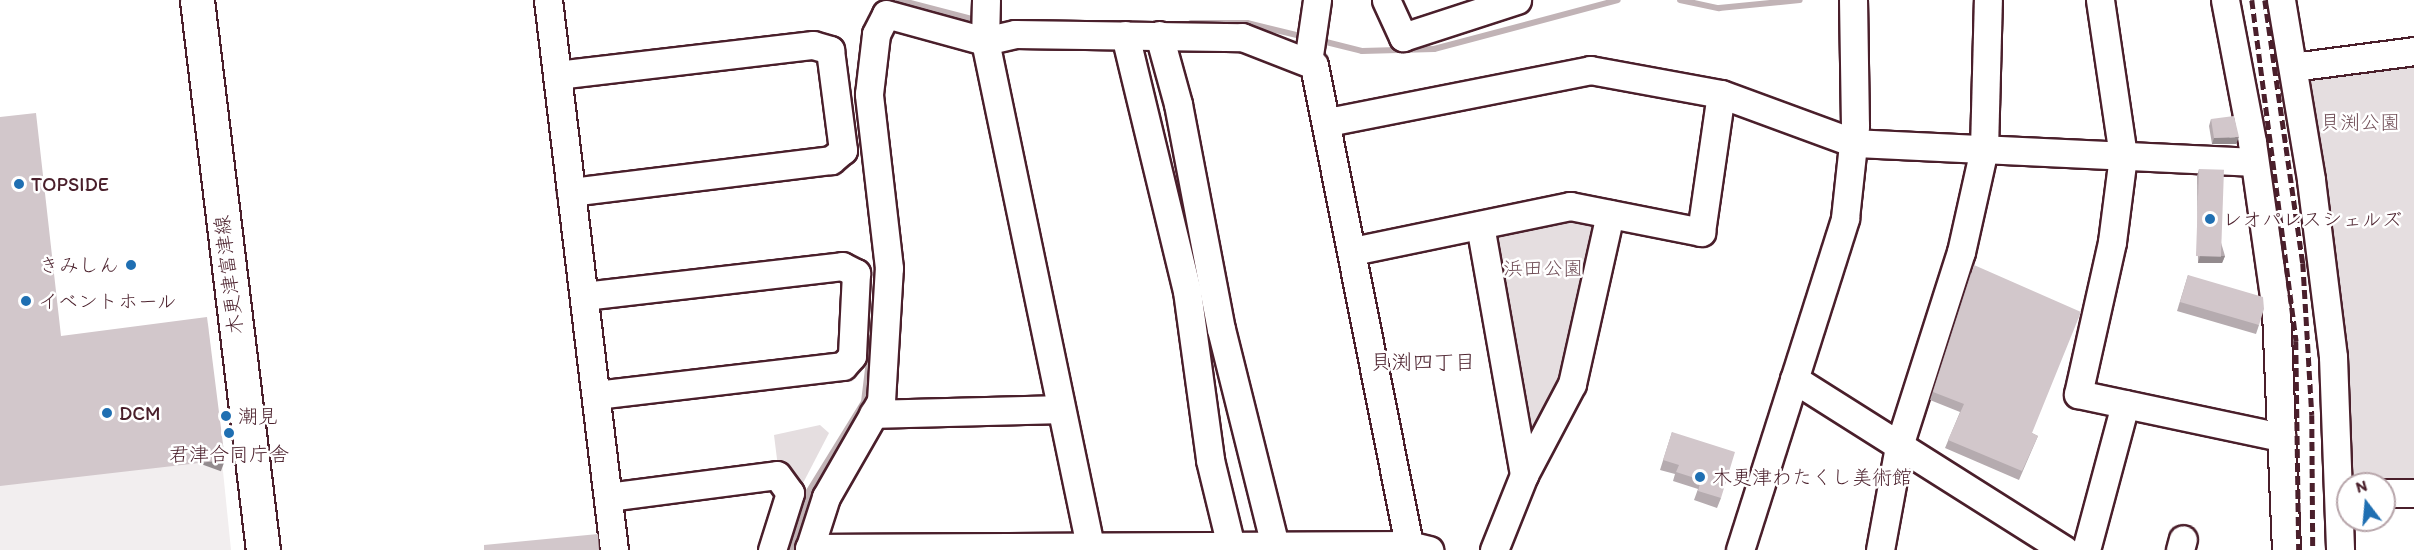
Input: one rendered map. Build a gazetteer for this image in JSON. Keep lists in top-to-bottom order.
{
  "streets": {
    "main road": ["木更津富津線"]
  },
  "districts": ["貝渕四丁目"],
  "parks": ["貝渕公園", "浜田公園"],
  "places": [
    "TOPSIDE",
    "レオパレスシェルズ",
    "きみしん",
    "イベントホール",
    "DCM",
    "潮見",
    "君津合同庁舎",
    "木更津わたくし美術館"
  ],
  "north": "top"
}
